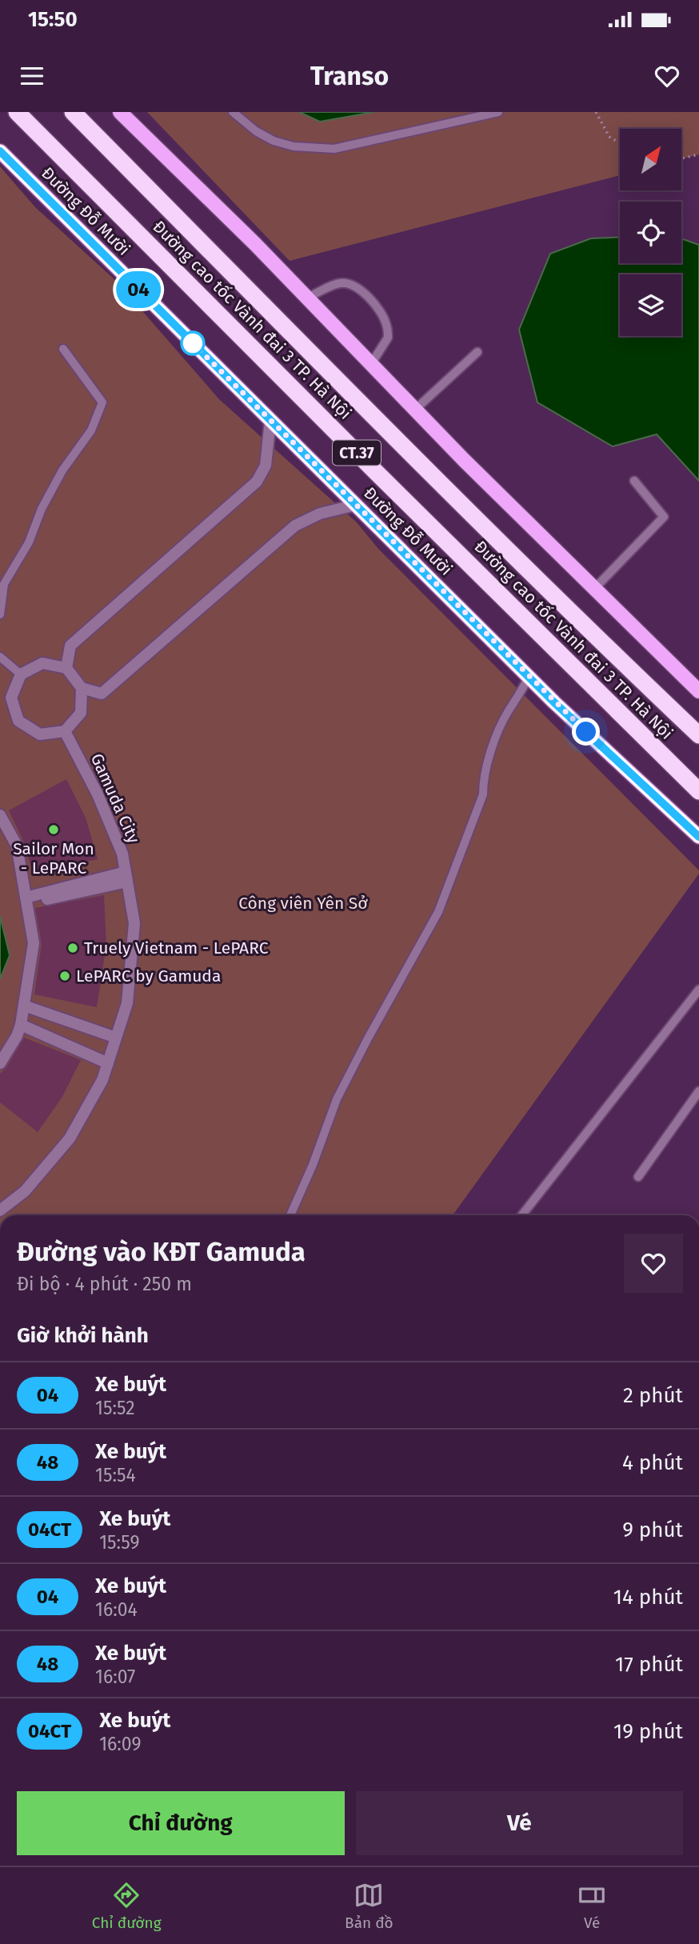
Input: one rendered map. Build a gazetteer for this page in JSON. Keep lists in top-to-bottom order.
{
  "streets": {
    "highway": ["Đường cao tốc Vành đai 3 TP. Hà Nội", "CT.37"],
    "main road": ["Đường Đỗ Mười"],
    "street": ["Gamuda City"]
  },
  "parks": ["Công viên Yên Sở"],
  "places": ["Sailor Mon - LePARC", "Truely Vietnam - LePARC", "LePARC by Gamuda"],
  "lines": ["bus line 04"],
  "north": "top right",
  "page": {
    "status": "15:50",
    "header": "Transo",
    "on_map": "04",
    "heading": [
      ["Đường vào KĐT Gamuda", "Đi bộ · 4 phút · 250 m"],
      "Giờ khởi hành"
    ],
    "list": [
      {
        "mark": "04",
        "name": "Xe buýt",
        "note": "15:52",
        "value": "2 phút"
      },
      {
        "mark": "48",
        "name": "Xe buýt",
        "note": "15:54",
        "value": "4 phút"
      },
      {
        "mark": "04CT",
        "name": "Xe buýt",
        "note": "15:59",
        "value": "9 phút"
      },
      {
        "mark": "04",
        "name": "Xe buýt",
        "note": "16:04",
        "value": "14 phút"
      },
      {
        "mark": "48",
        "name": "Xe buýt",
        "note": "16:07",
        "value": "17 phút"
      },
      {
        "mark": "04CT",
        "name": "Xe buýt",
        "note": "16:09",
        "value": "19 phút"
      }
    ],
    "buttons": ["Chỉ đường", "Vé"],
    "tabs": ["Chỉ đường", "Bản đồ", "Vé"]
  }
}
